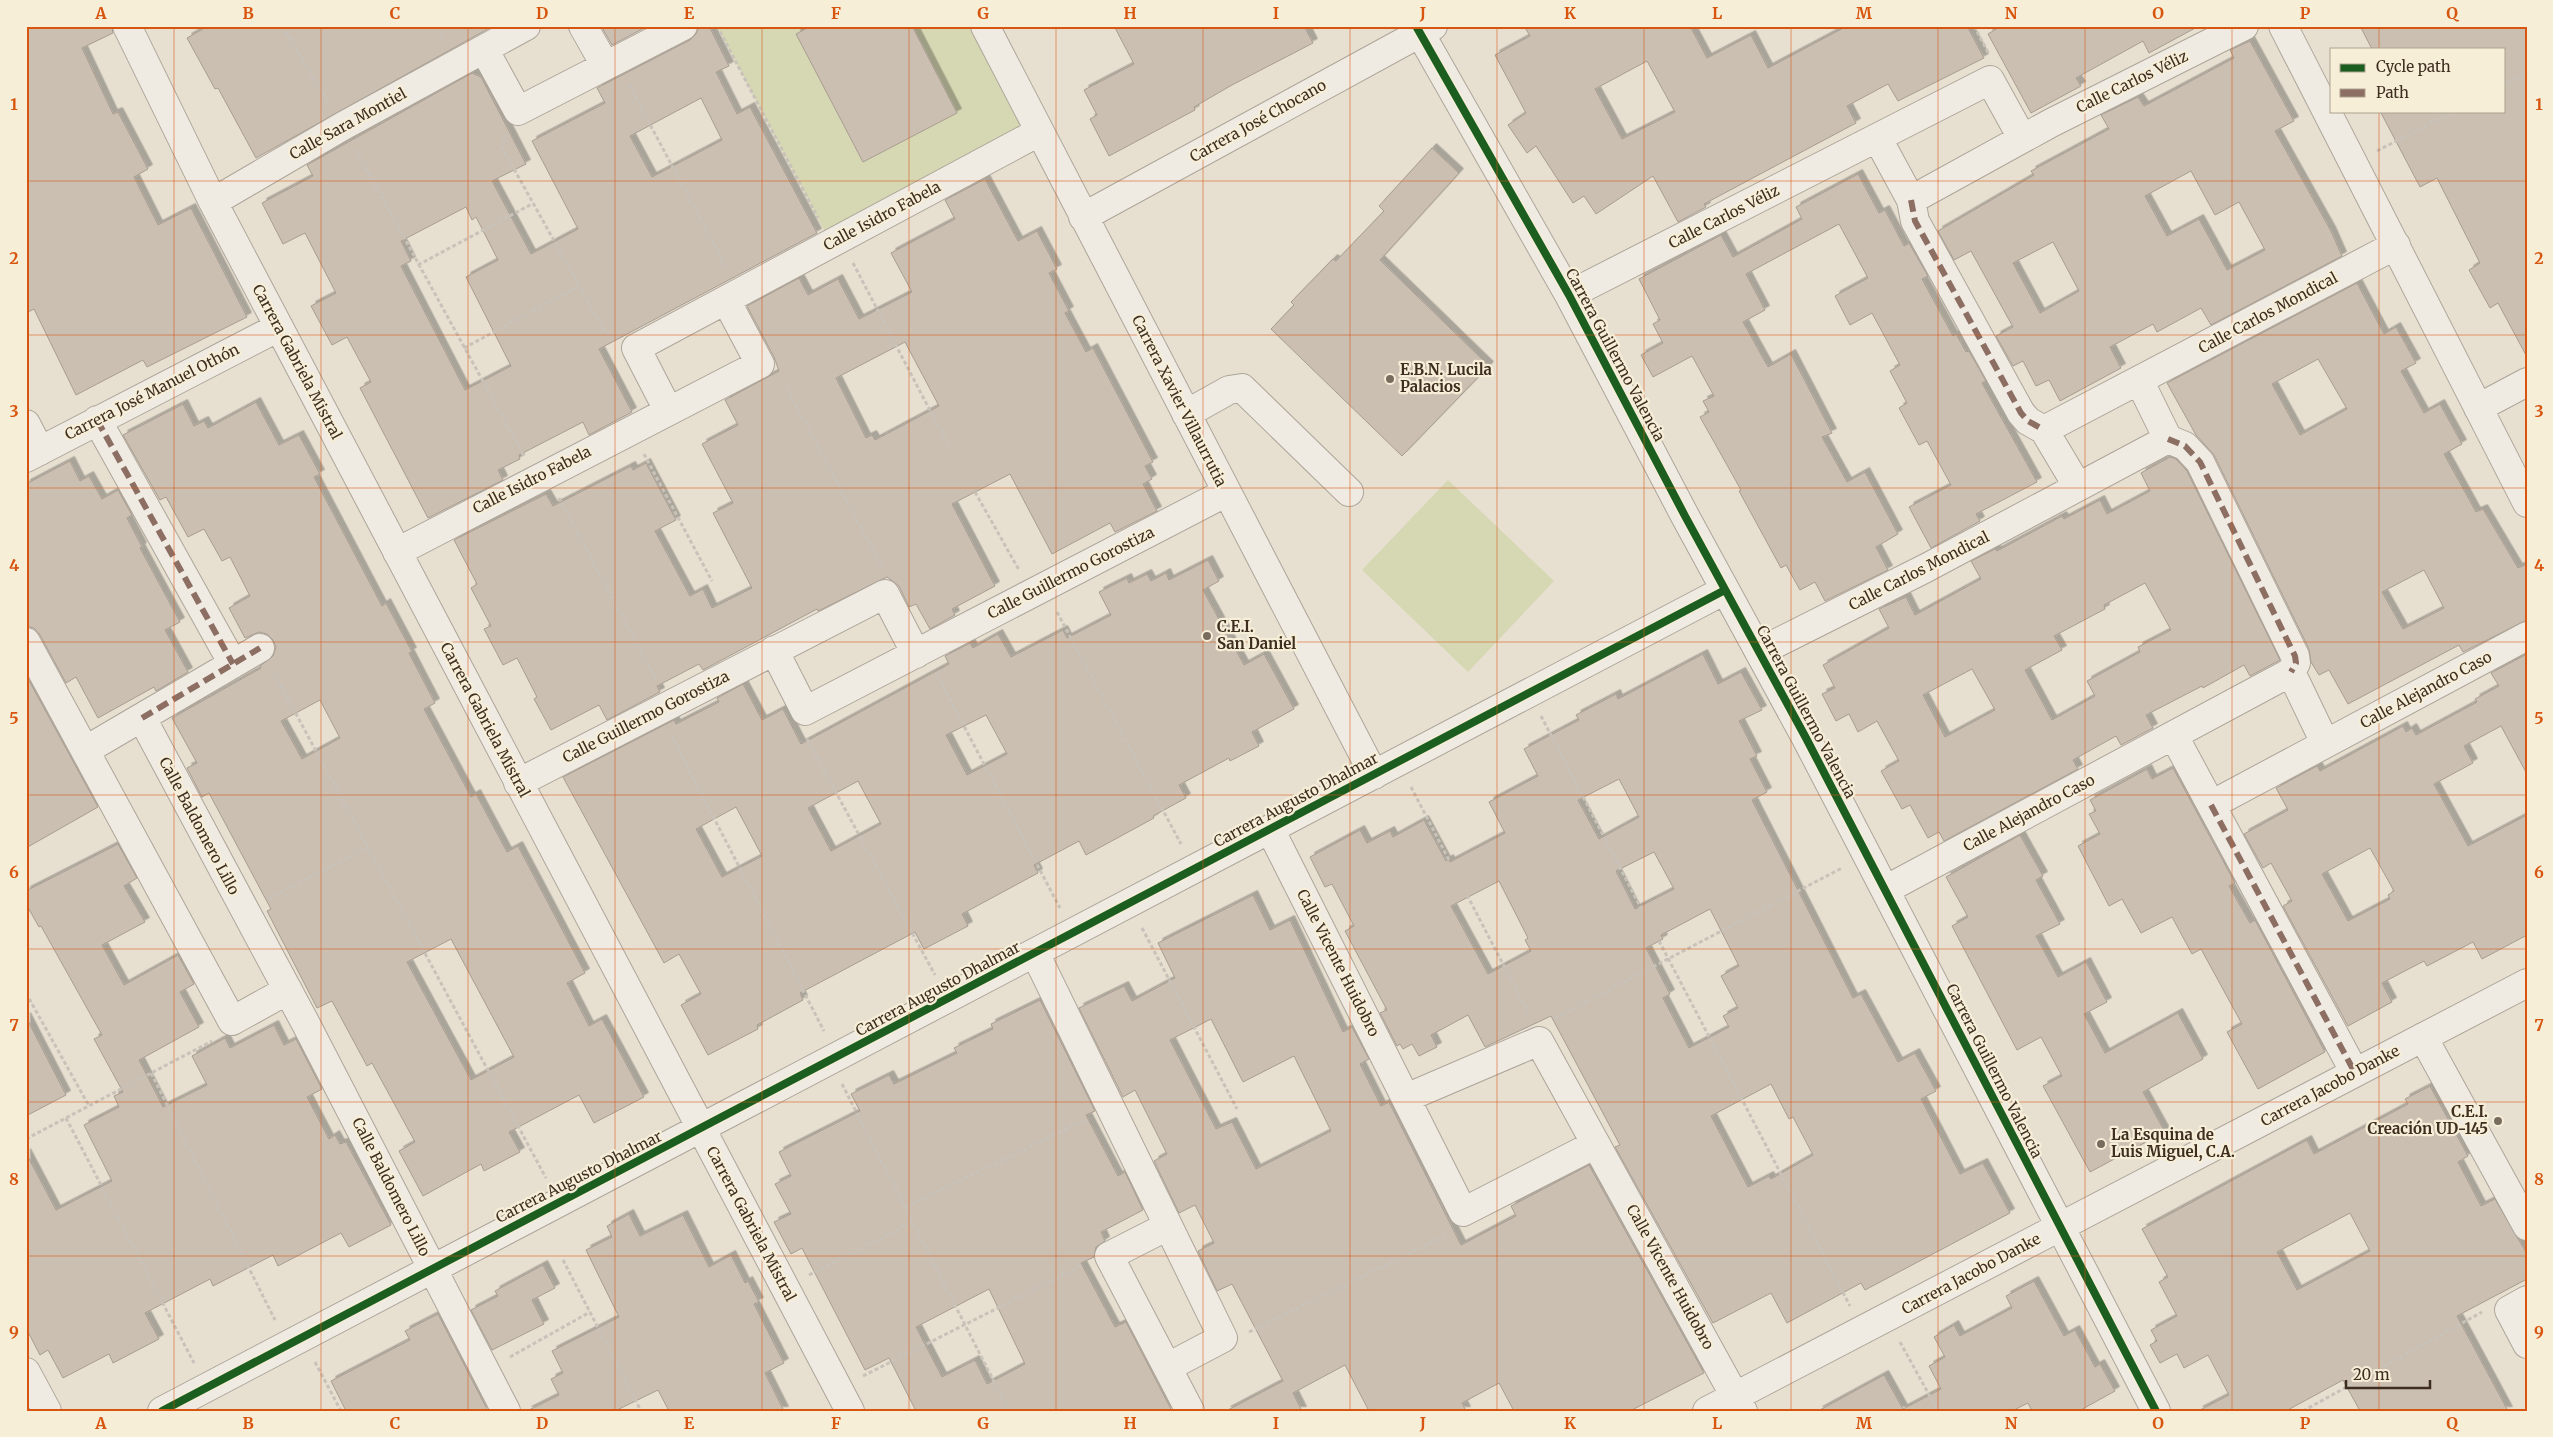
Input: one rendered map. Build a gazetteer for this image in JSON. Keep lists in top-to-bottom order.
{
  "streets": {
    "street": [
      "Calle Carlos Véliz",
      "Carrera José Chocano",
      "Calle Sara Montiel",
      "Calle Isidro Fabela",
      "Calle Carlos Mondical",
      "Carrera Guillermo Valencia",
      "Carrera Gabriela Mistral",
      "Carrera José Manuel Othón",
      "Carrera Xavier Villaurrutia",
      "Calle Guillermo Gorostiza",
      "Calle Alejandro Caso",
      "Carrera Augusto Dhalmar",
      "Calle Baldomero Lillo",
      "Calle Vicente Huidobro",
      "Carrera Jacobo Danke"
    ]
  },
  "crossings": [
    ["Calle Carlos Véliz", "Carrera Guillermo Valencia"],
    ["Carrera José Chocano", "Carrera Guillermo Valencia"],
    ["Carrera José Chocano", "Carrera Xavier Villaurrutia"],
    ["Calle Sara Montiel", "Carrera Gabriela Mistral"],
    ["Calle Isidro Fabela", "Carrera Gabriela Mistral"],
    ["Calle Isidro Fabela", "Carrera Xavier Villaurrutia"],
    ["Calle Carlos Mondical", "Carrera Guillermo Valencia"],
    ["Carrera Guillermo Valencia", "Calle Alejandro Caso"],
    ["Carrera Guillermo Valencia", "Carrera Augusto Dhalmar"],
    ["Carrera Guillermo Valencia", "Carrera Jacobo Danke"],
    ["Carrera Gabriela Mistral", "Carrera José Manuel Othón"],
    ["Carrera Gabriela Mistral", "Calle Guillermo Gorostiza"],
    ["Carrera Gabriela Mistral", "Carrera Augusto Dhalmar"],
    ["Carrera Xavier Villaurrutia", "Calle Guillermo Gorostiza"],
    ["Carrera Xavier Villaurrutia", "Carrera Augusto Dhalmar"],
    ["Carrera Augusto Dhalmar", "Calle Baldomero Lillo"],
    ["Carrera Augusto Dhalmar", "Calle Vicente Huidobro"],
    ["Calle Vicente Huidobro", "Carrera Jacobo Danke"]
  ],
  "places": [
    "E.B.N. Lucila Palacios",
    "C.E.I. San Daniel",
    "C.E.I. Creación UD-145",
    "La Esquina de Luis Miguel, C.A."
  ],
  "legend": ["Cycle path", "Path"],
  "scale_bar": "20 m",
  "grid": {
    "columns": [
      "A",
      "B",
      "C",
      "D",
      "E",
      "F",
      "G",
      "H",
      "I",
      "J",
      "K",
      "L",
      "M",
      "N",
      "O",
      "P",
      "Q"
    ],
    "rows": [
      "1",
      "2",
      "3",
      "4",
      "5",
      "6",
      "7",
      "8",
      "9"
    ]
  }
}
